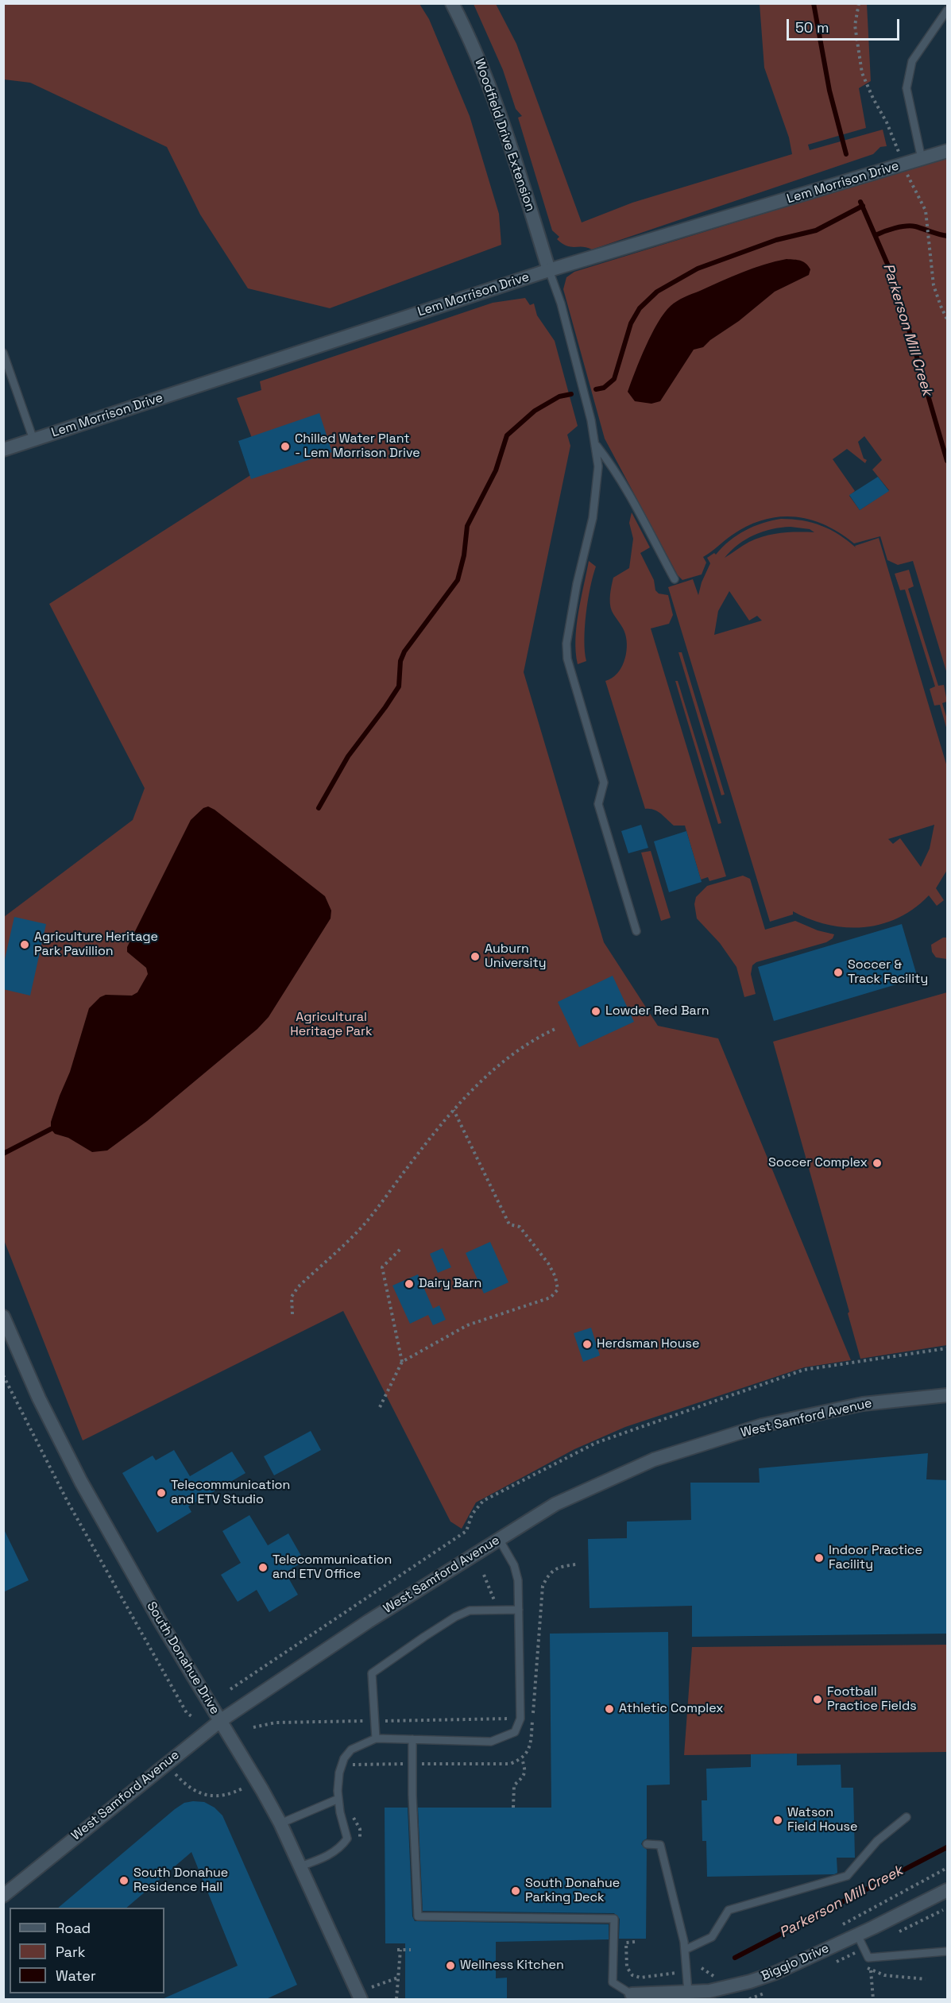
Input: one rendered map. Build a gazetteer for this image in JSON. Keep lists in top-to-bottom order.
{
  "streets": {
    "street": [
      "Woodfield Drive Extension",
      "Lem Morrison Drive",
      "West Samford Avenue",
      "South Donahue Drive",
      "Biggio Drive"
    ]
  },
  "crossings": [
    ["Woodfield Drive Extension", "Lem Morrison Drive"],
    ["West Samford Avenue", "South Donahue Drive"]
  ],
  "water": ["Parkerson Mill Creek"],
  "parks": ["Agricultural Heritage Park"],
  "places": [
    "Chilled Water Plant - Lem Morrison Drive",
    "Agriculture Heritage Park Pavillion",
    "Auburn University",
    "Soccer & Track Facility",
    "Lowder Red Barn",
    "Soccer Complex",
    "Dairy Barn",
    "Herdsman House",
    "Telecommunication and ETV Studio",
    "Indoor Practice Facility",
    "Telecommunication and ETV Office",
    "Football Practice Fields",
    "Athletic Complex",
    "Watson Field House",
    "South Donahue Residence Hall",
    "South Donahue Parking Deck",
    "Wellness Kitchen"
  ],
  "legend": ["Road", "Park", "Water"],
  "scale_bar": "50 m"
}
